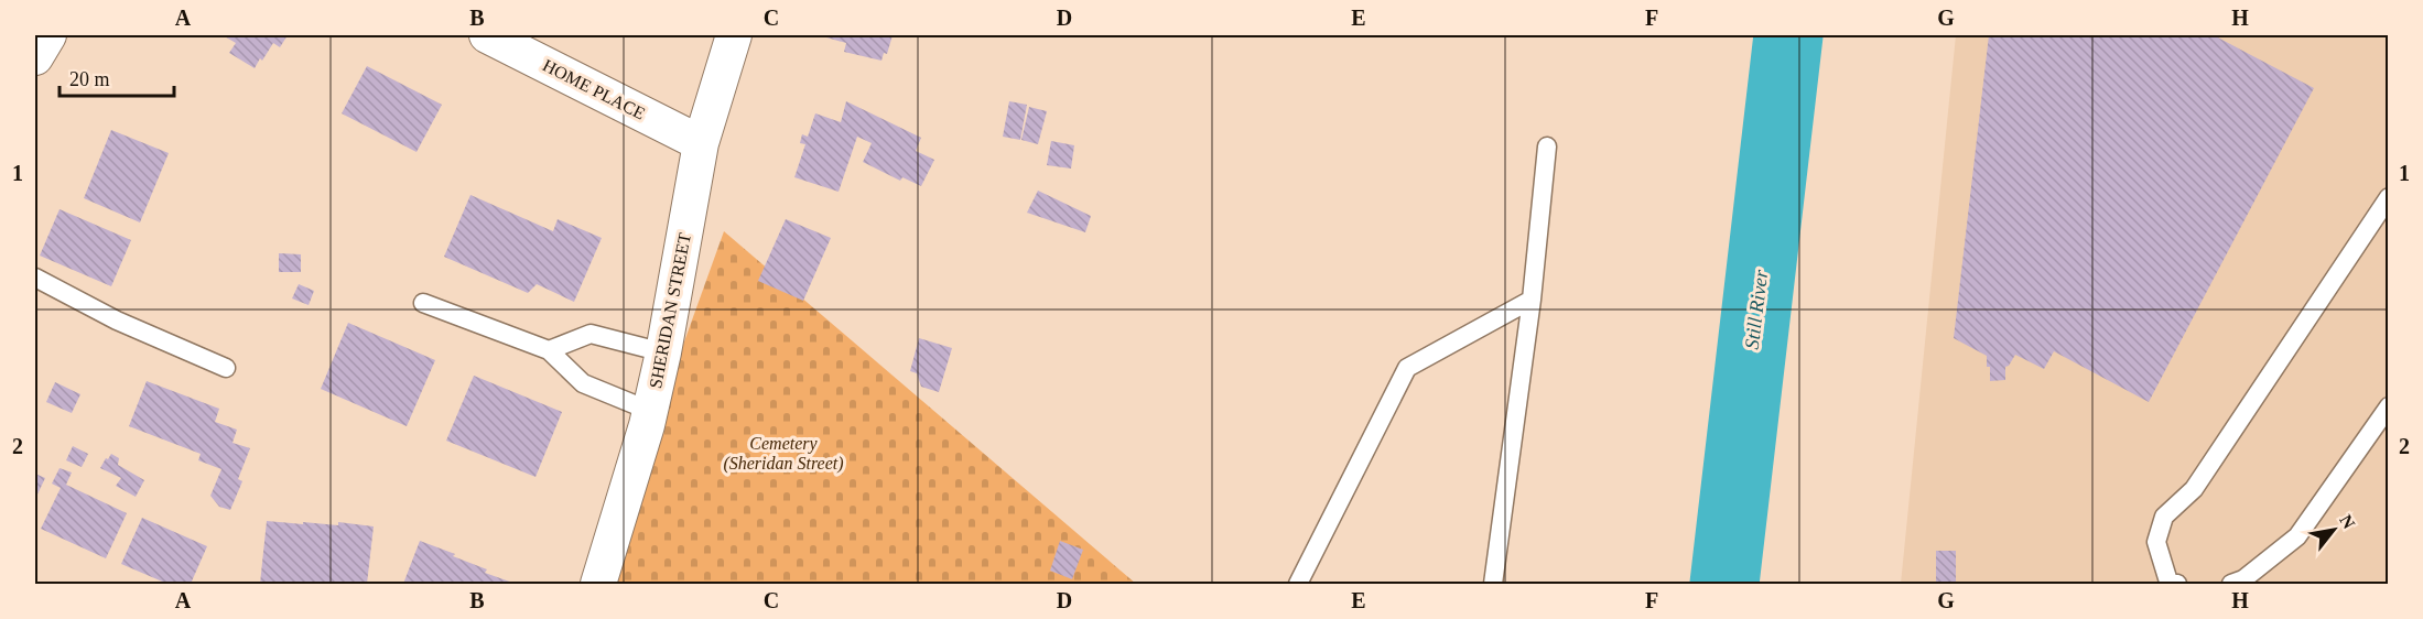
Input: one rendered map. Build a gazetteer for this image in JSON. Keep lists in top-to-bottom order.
{
  "streets": {
    "street": ["HOME PLACE", "SHERIDAN STREET"]
  },
  "crossings": [
    ["HOME PLACE", "SHERIDAN STREET"]
  ],
  "water": ["Still River"],
  "parks": ["Cemetery (Sheridan Street)"],
  "scale_bar": "20 m",
  "north": "top right",
  "grid": {
    "columns": [
      "A",
      "B",
      "C",
      "D",
      "E",
      "F",
      "G",
      "H"
    ],
    "rows": ["1", "2"]
  }
}
